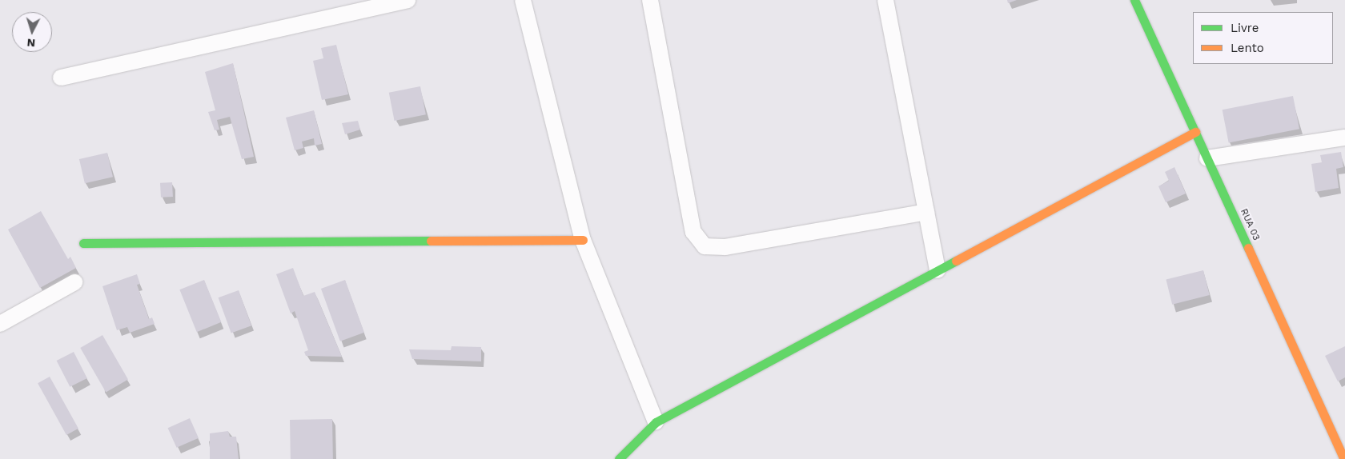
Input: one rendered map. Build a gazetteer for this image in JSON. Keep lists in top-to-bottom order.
{
  "streets": {
    "street": ["RUA 03"]
  },
  "legend": ["Livre", "Lento"],
  "north": "bottom"
}
